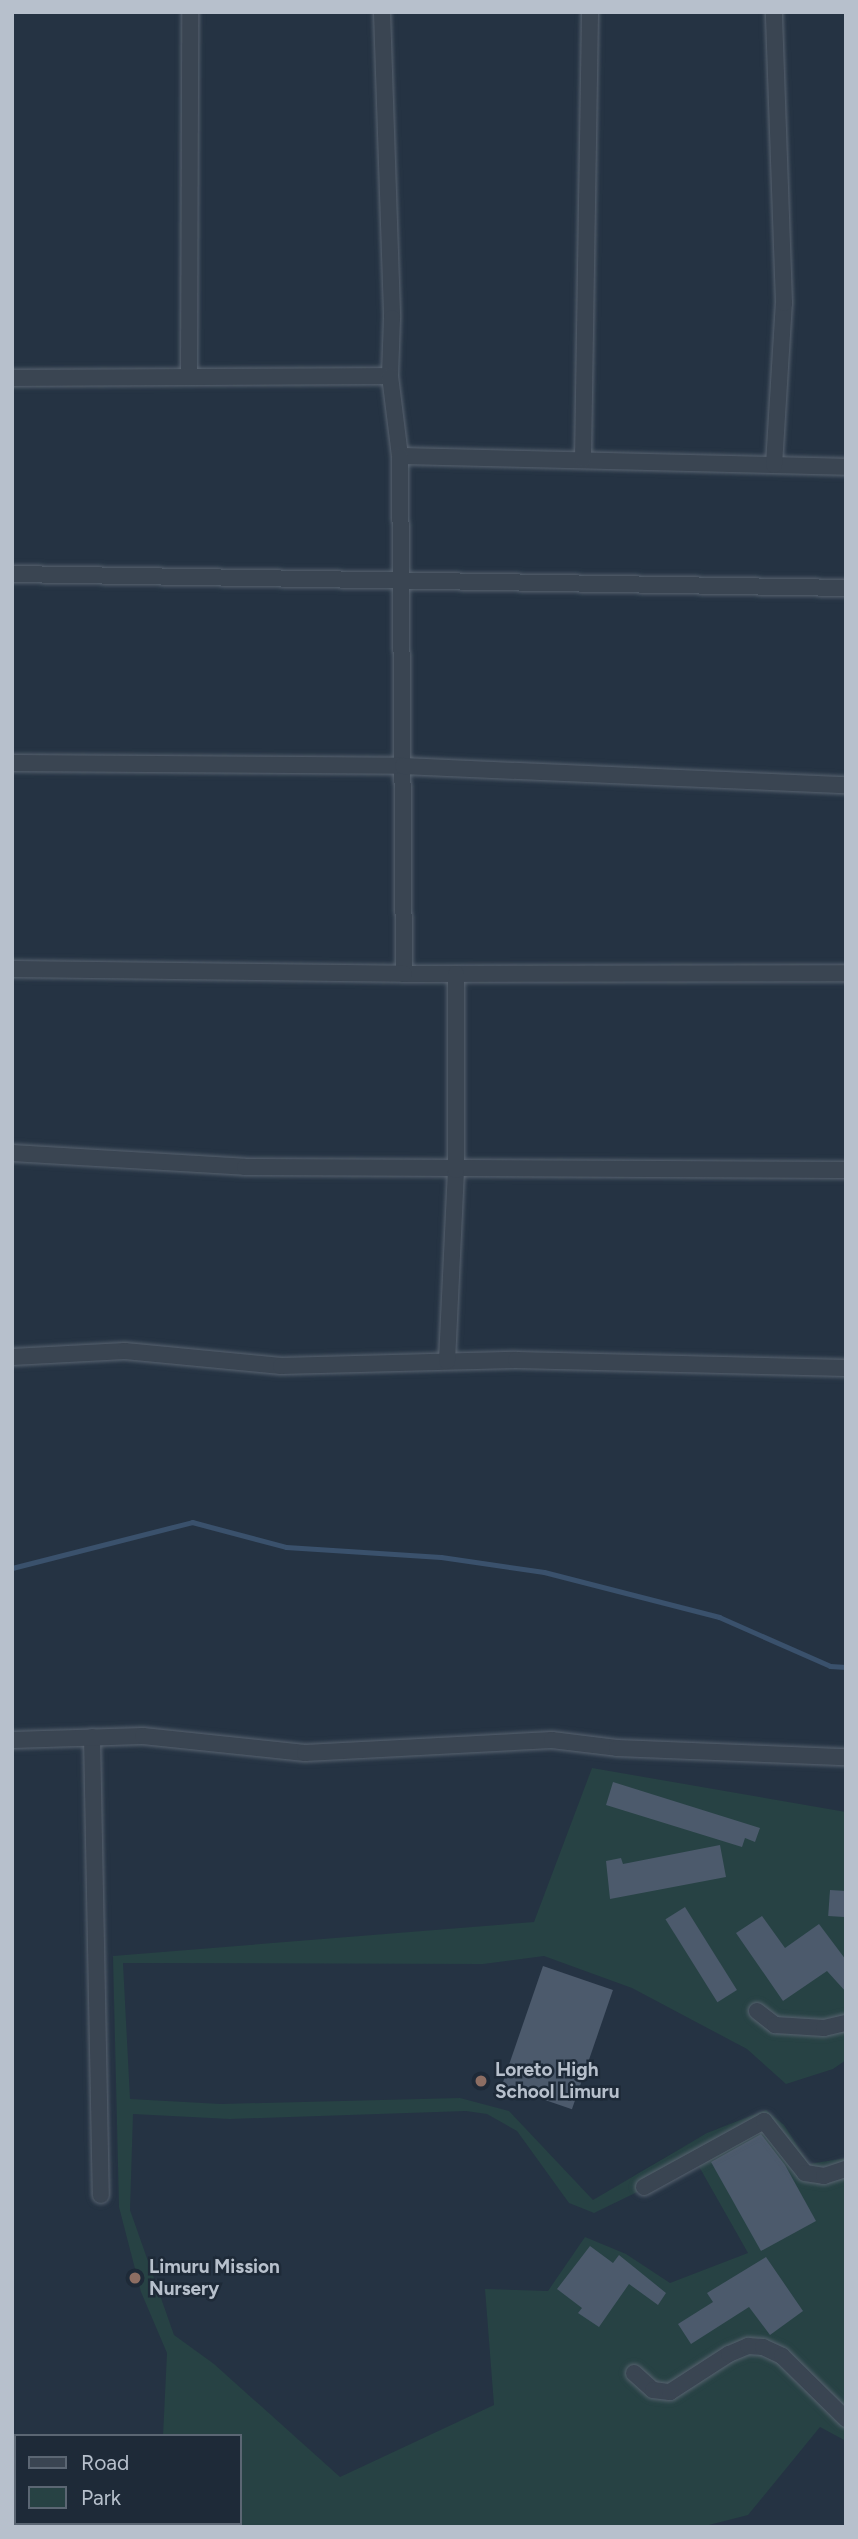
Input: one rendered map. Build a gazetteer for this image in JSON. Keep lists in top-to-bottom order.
{
  "places": ["Loreto High School Limuru", "Limuru Mission Nursery"],
  "legend": ["Road", "Park"]
}
